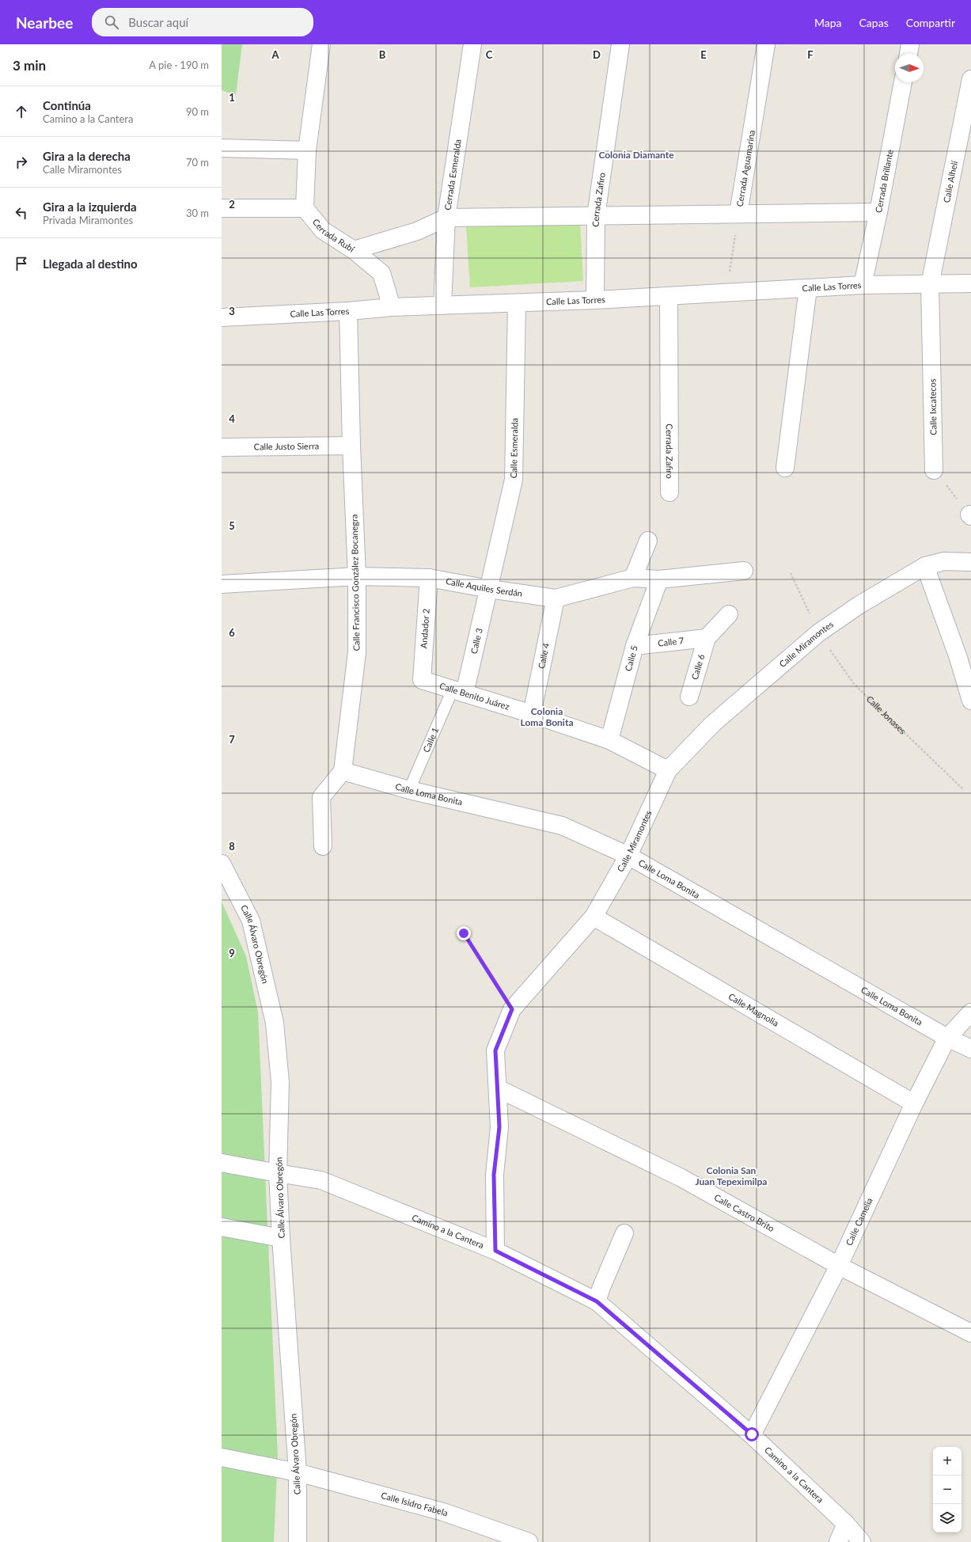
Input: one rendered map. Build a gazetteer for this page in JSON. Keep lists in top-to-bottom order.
{
  "streets": {
    "street": [
      "Cerrada Aguamarina",
      "Cerrada Esmeralda",
      "Cerrada Brillante",
      "Calle Alhelí",
      "Cerrada Zafiro",
      "Cerrada Rubí",
      "Calle Las Torres",
      "Calle Ixcatecos",
      "Calle Justo Sierra",
      "Calle Esmeralda",
      "Calle Francisco González Bocanegra",
      "Calle Aquiles Serdán",
      "Andador 2",
      "Calle 3",
      "Calle 7",
      "Calle Miramontes",
      "Calle 4",
      "Calle 5",
      "Calle 6",
      "Calle Benito Juárez",
      "Calle Loma Bonita",
      "Calle Álvaro Obregón",
      "Calle Magnolia",
      "Calle Castro Brito",
      "Calle Camelia",
      "Camino a la Cantera",
      "Calle Isidro Fabela"
    ],
    "lane": ["Calle 1"],
    "path": ["Calle Jonases"]
  },
  "crossings": [
    ["Cerrada Aguamarina", "Calle Las Torres"],
    ["Cerrada Esmeralda", "Calle Las Torres"],
    ["Cerrada Brillante", "Calle Las Torres"],
    ["Calle Alhelí", "Calle Las Torres"],
    ["Calle Alhelí", "Calle Ixcatecos"],
    ["Cerrada Zafiro", "Calle Las Torres"],
    ["Cerrada Rubí", "Calle Las Torres"],
    ["Calle Las Torres", "Calle Ixcatecos"],
    ["Calle Las Torres", "Calle Esmeralda"],
    ["Calle Las Torres", "Calle Francisco González Bocanegra"],
    ["Calle Justo Sierra", "Calle Francisco González Bocanegra"],
    ["Calle Esmeralda", "Calle Aquiles Serdán"],
    ["Calle Esmeralda", "Calle 3"],
    ["Calle Francisco González Bocanegra", "Calle Aquiles Serdán"],
    ["Calle Francisco González Bocanegra", "Calle Loma Bonita"],
    ["Calle Aquiles Serdán", "Andador 2"],
    ["Calle Aquiles Serdán", "Calle 3"],
    ["Calle Aquiles Serdán", "Calle 4"],
    ["Calle Aquiles Serdán", "Calle 5"],
    ["Andador 2", "Calle Benito Juárez"],
    ["Calle 3", "Calle Benito Juárez"],
    ["Calle 3", "Calle 1"],
    ["Calle 7", "Calle 5"],
    ["Calle 7", "Calle 6"],
    ["Calle Miramontes", "Calle Benito Juárez"],
    ["Calle Miramontes", "Calle Jonases"],
    ["Calle Miramontes", "Calle Loma Bonita"],
    ["Calle Miramontes", "Calle Magnolia"],
    ["Calle Miramontes", "Calle Castro Brito"],
    ["Calle Miramontes", "Camino a la Cantera"],
    ["Calle 4", "Calle Benito Juárez"],
    ["Calle 5", "Calle Benito Juárez"],
    ["Calle Benito Juárez", "Calle 1"],
    ["Calle 1", "Calle Loma Bonita"],
    ["Calle Loma Bonita", "Calle Camelia"],
    ["Calle Álvaro Obregón", "Camino a la Cantera"],
    ["Calle Álvaro Obregón", "Calle Isidro Fabela"],
    ["Calle Magnolia", "Calle Camelia"],
    ["Calle Castro Brito", "Calle Camelia"],
    ["Calle Camelia", "Camino a la Cantera"]
  ],
  "districts": ["Colonia Diamante", "Colonia Loma Bonita", "Colonia San Juan Tepeximilpa"],
  "north": "right",
  "page": {
    "header": "Nearbee",
    "search": "Buscar aquí",
    "nav": ["Mapa", "Capas", "Compartir"],
    "heading": ["3 min", "A pie · 190 m"],
    "list": [
      ["Continúa", "Camino a la Cantera", "90 m"],
      ["Gira a la derecha", "Calle Miramontes", "70 m"],
      ["Gira a la izquierda", "Privada Miramontes", "30 m"],
      "Llegada al destino"
    ],
    "map_buttons": ["+", "−"]
  },
  "grid": {
    "columns": [
      "A",
      "B",
      "C",
      "D",
      "E",
      "F"
    ],
    "rows": [
      "1",
      "2",
      "3",
      "4",
      "5",
      "6",
      "7",
      "8",
      "9"
    ]
  }
}
